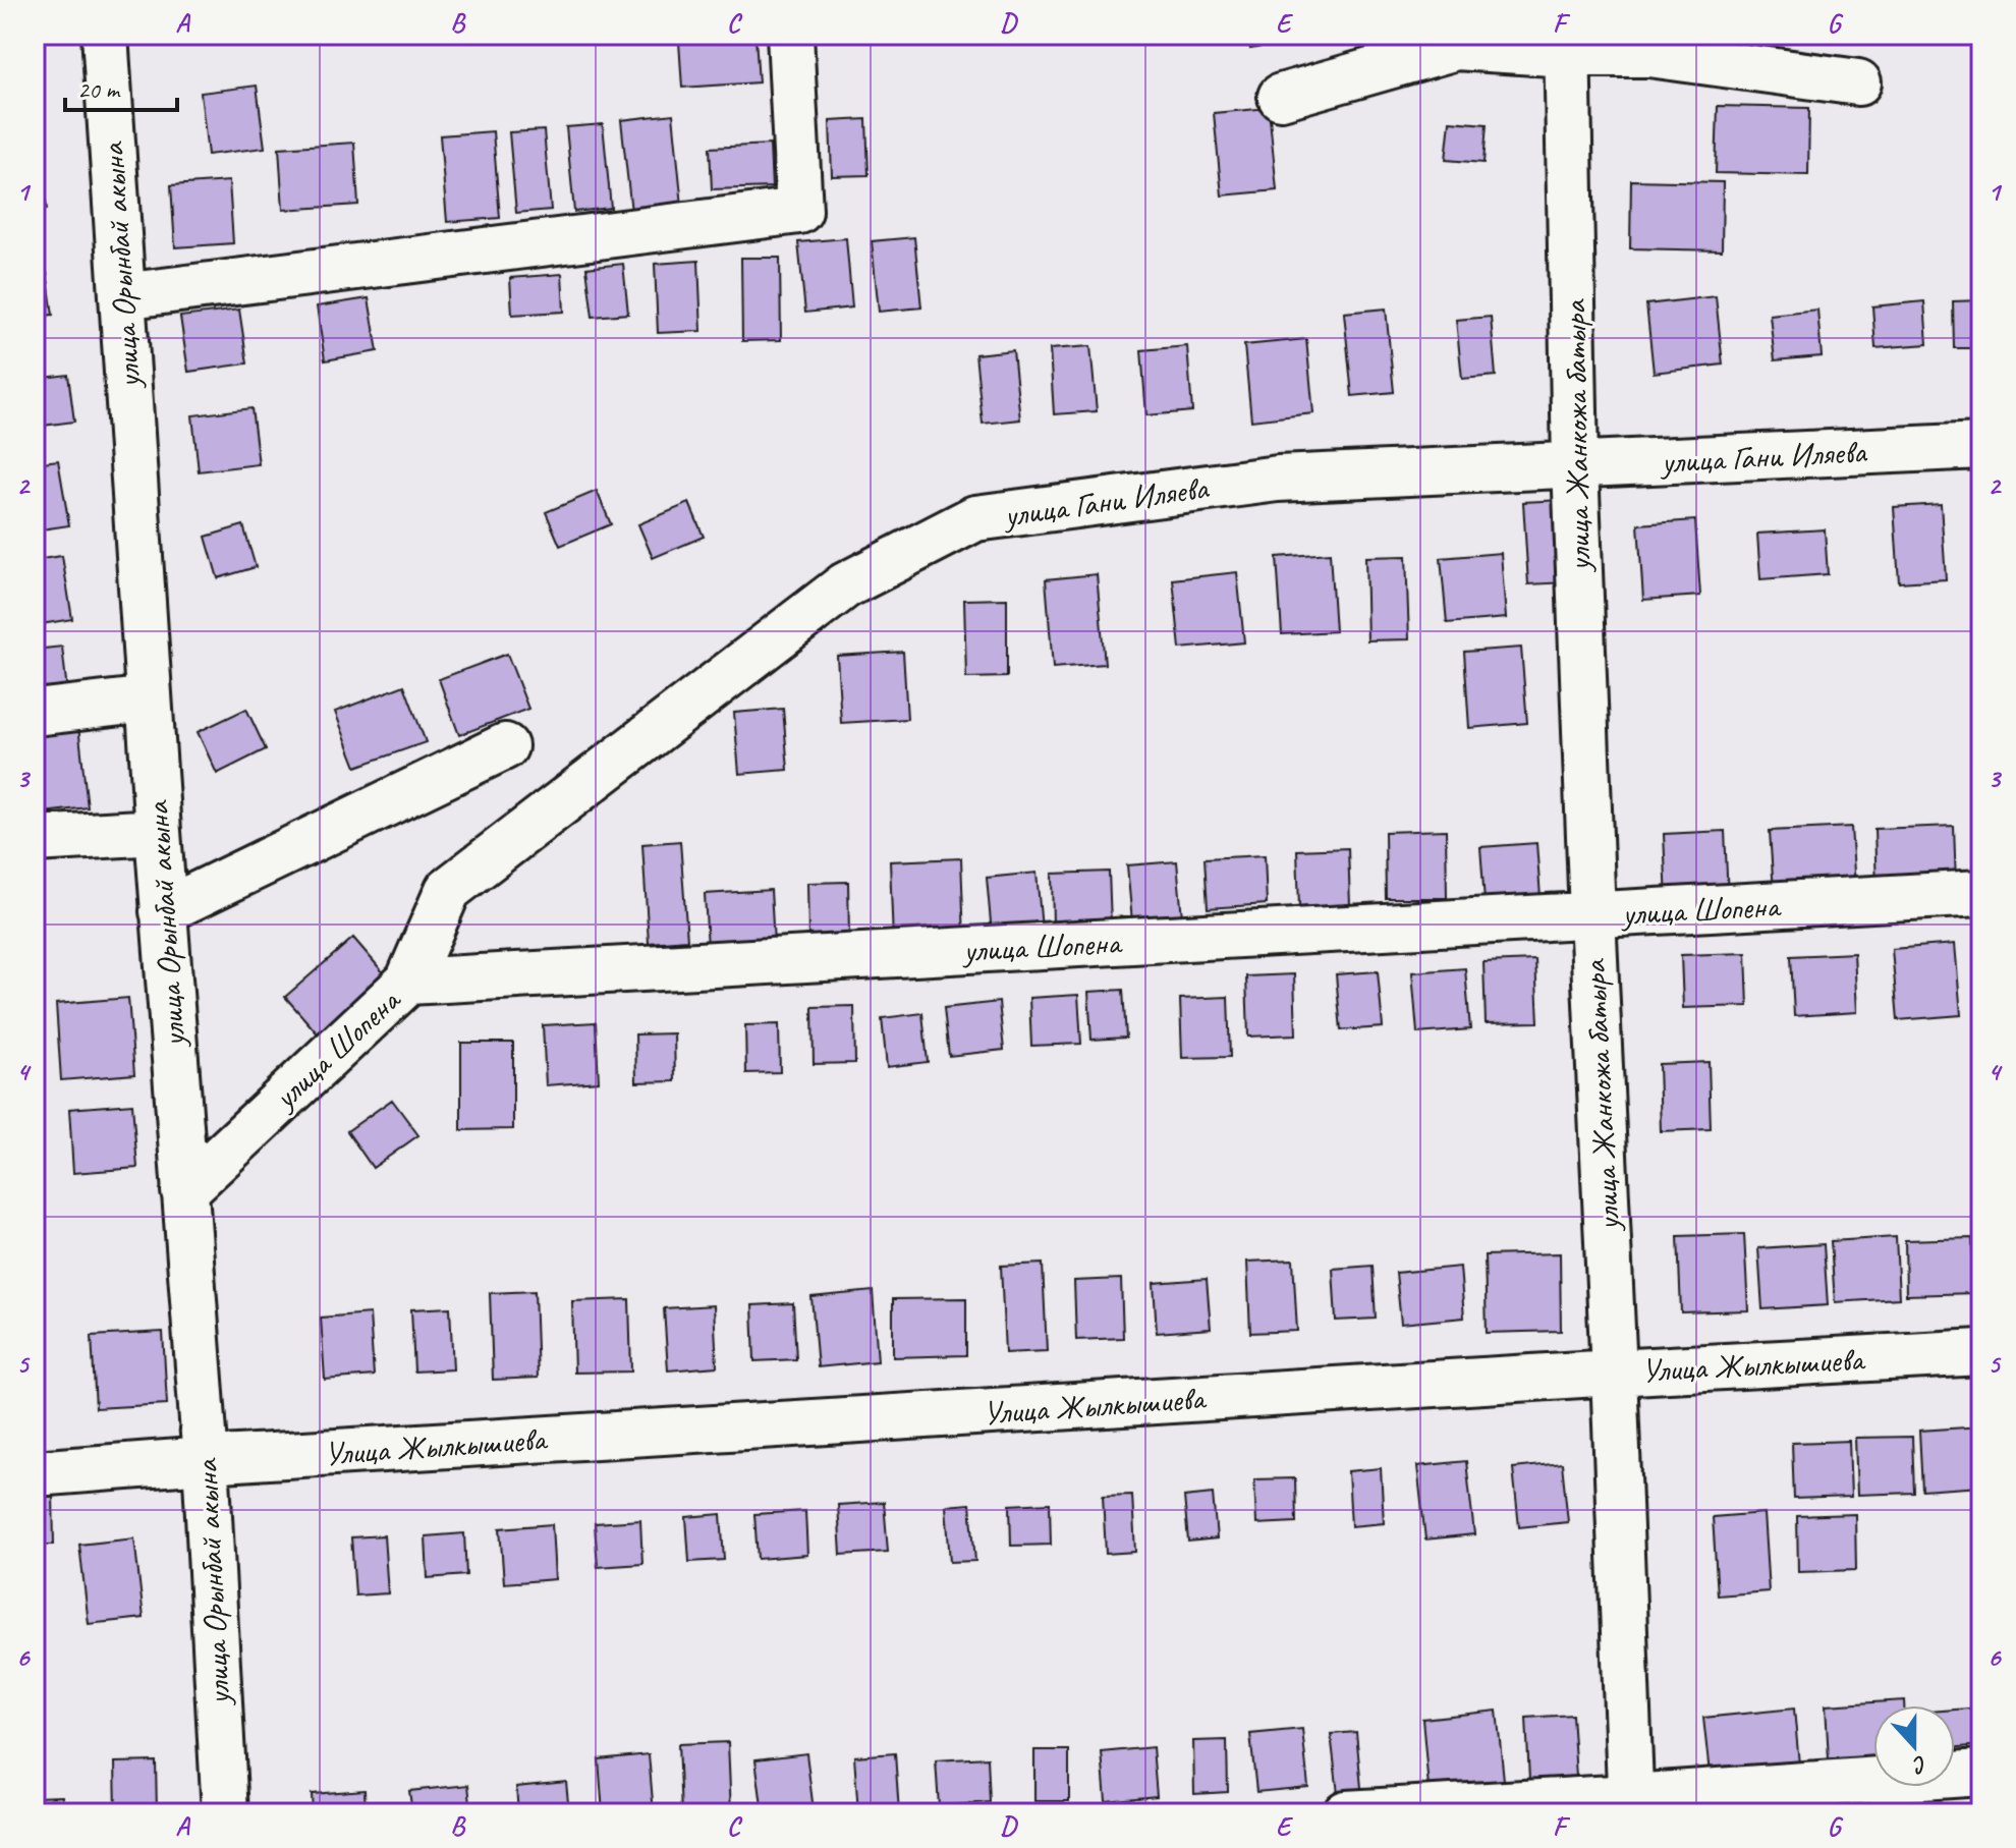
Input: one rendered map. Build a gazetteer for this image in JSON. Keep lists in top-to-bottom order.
{
  "streets": {
    "street": [
      "улица Орынбай акына",
      "улица Жанкожа батыра",
      "улица Гани Иляева",
      "улица Шопена",
      "Улица Жылкышиева"
    ]
  },
  "crossings": [
    ["улица Орынбай акына", "улица Шопена"],
    ["улица Орынбай акына", "Улица Жылкышиева"],
    ["улица Жанкожа батыра", "улица Гани Иляева"],
    ["улица Жанкожа батыра", "улица Шопена"],
    ["улица Жанкожа батыра", "Улица Жылкышиева"],
    ["улица Гани Иляева", "улица Шопена"]
  ],
  "scale_bar": "20 m",
  "north": "bottom",
  "grid": {
    "columns": [
      "A",
      "B",
      "C",
      "D",
      "E",
      "F",
      "G"
    ],
    "rows": [
      "1",
      "2",
      "3",
      "4",
      "5",
      "6"
    ]
  }
}
